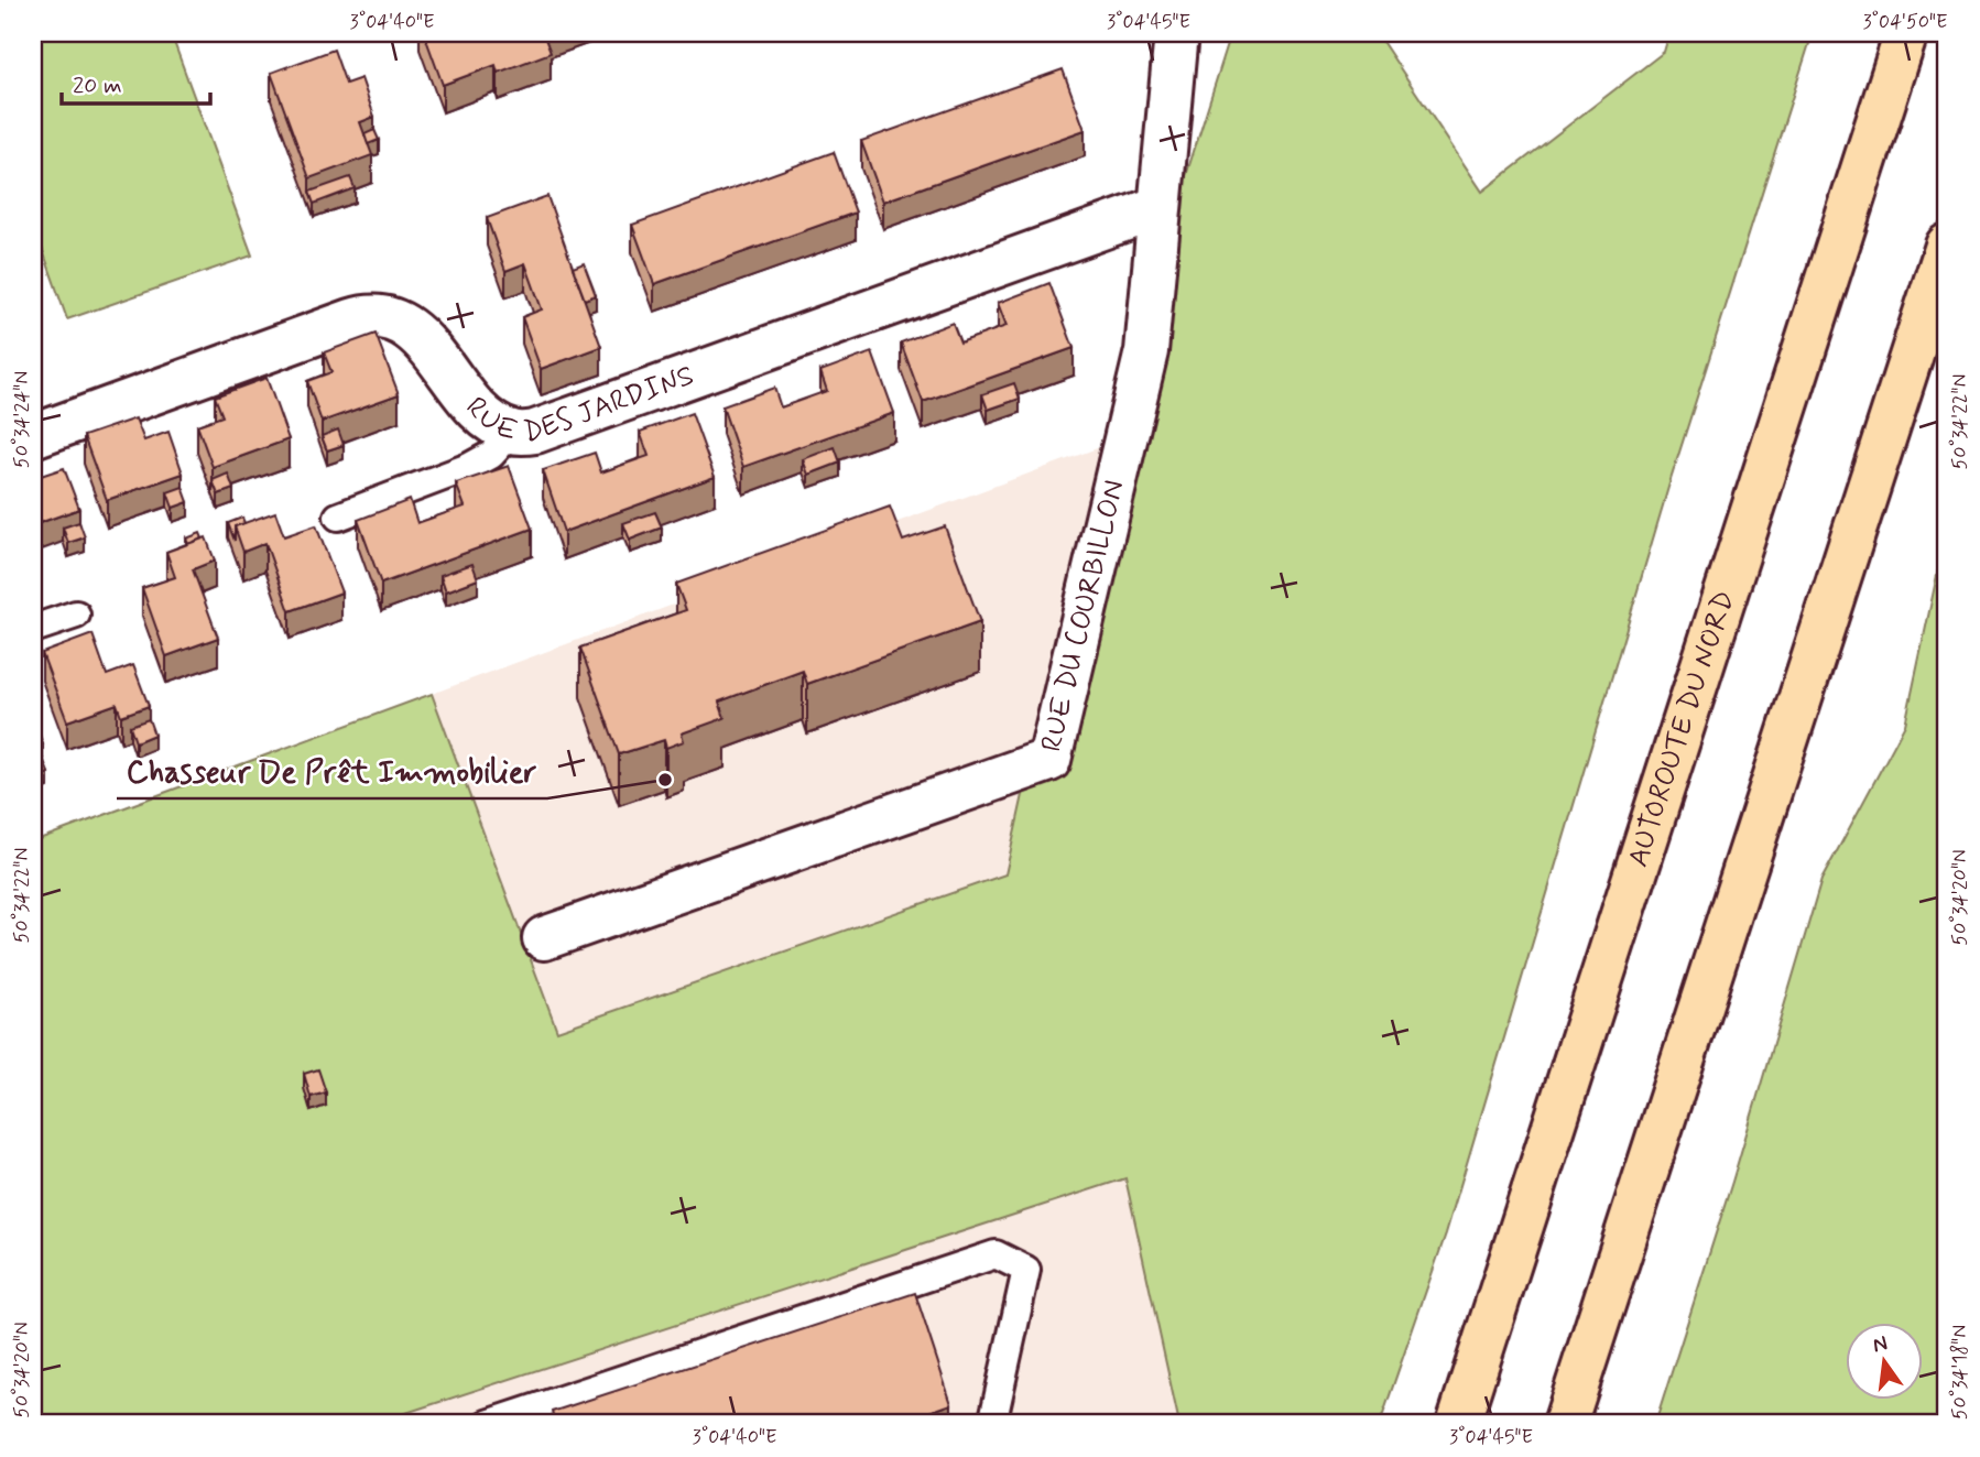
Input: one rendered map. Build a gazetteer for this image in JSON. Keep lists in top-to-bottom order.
{
  "streets": {
    "highway": ["AUTOROUTE DU NORD"],
    "street": ["RUE DES JARDINS", "RUE DU COURBILLON"]
  },
  "crossings": [
    ["RUE DES JARDINS", "RUE DU COURBILLON"]
  ],
  "places": ["Chasseur De Prêt Immobilier"],
  "scale_bar": "20 m",
  "north": "top",
  "coordinates": [
    "3°04'40\"E",
    "3°04'45\"E",
    "3°04'50\"E",
    "50°34'24\"N",
    "50°34'22\"N",
    "50°34'20\"N",
    "50°34'18\"N"
  ]
}
